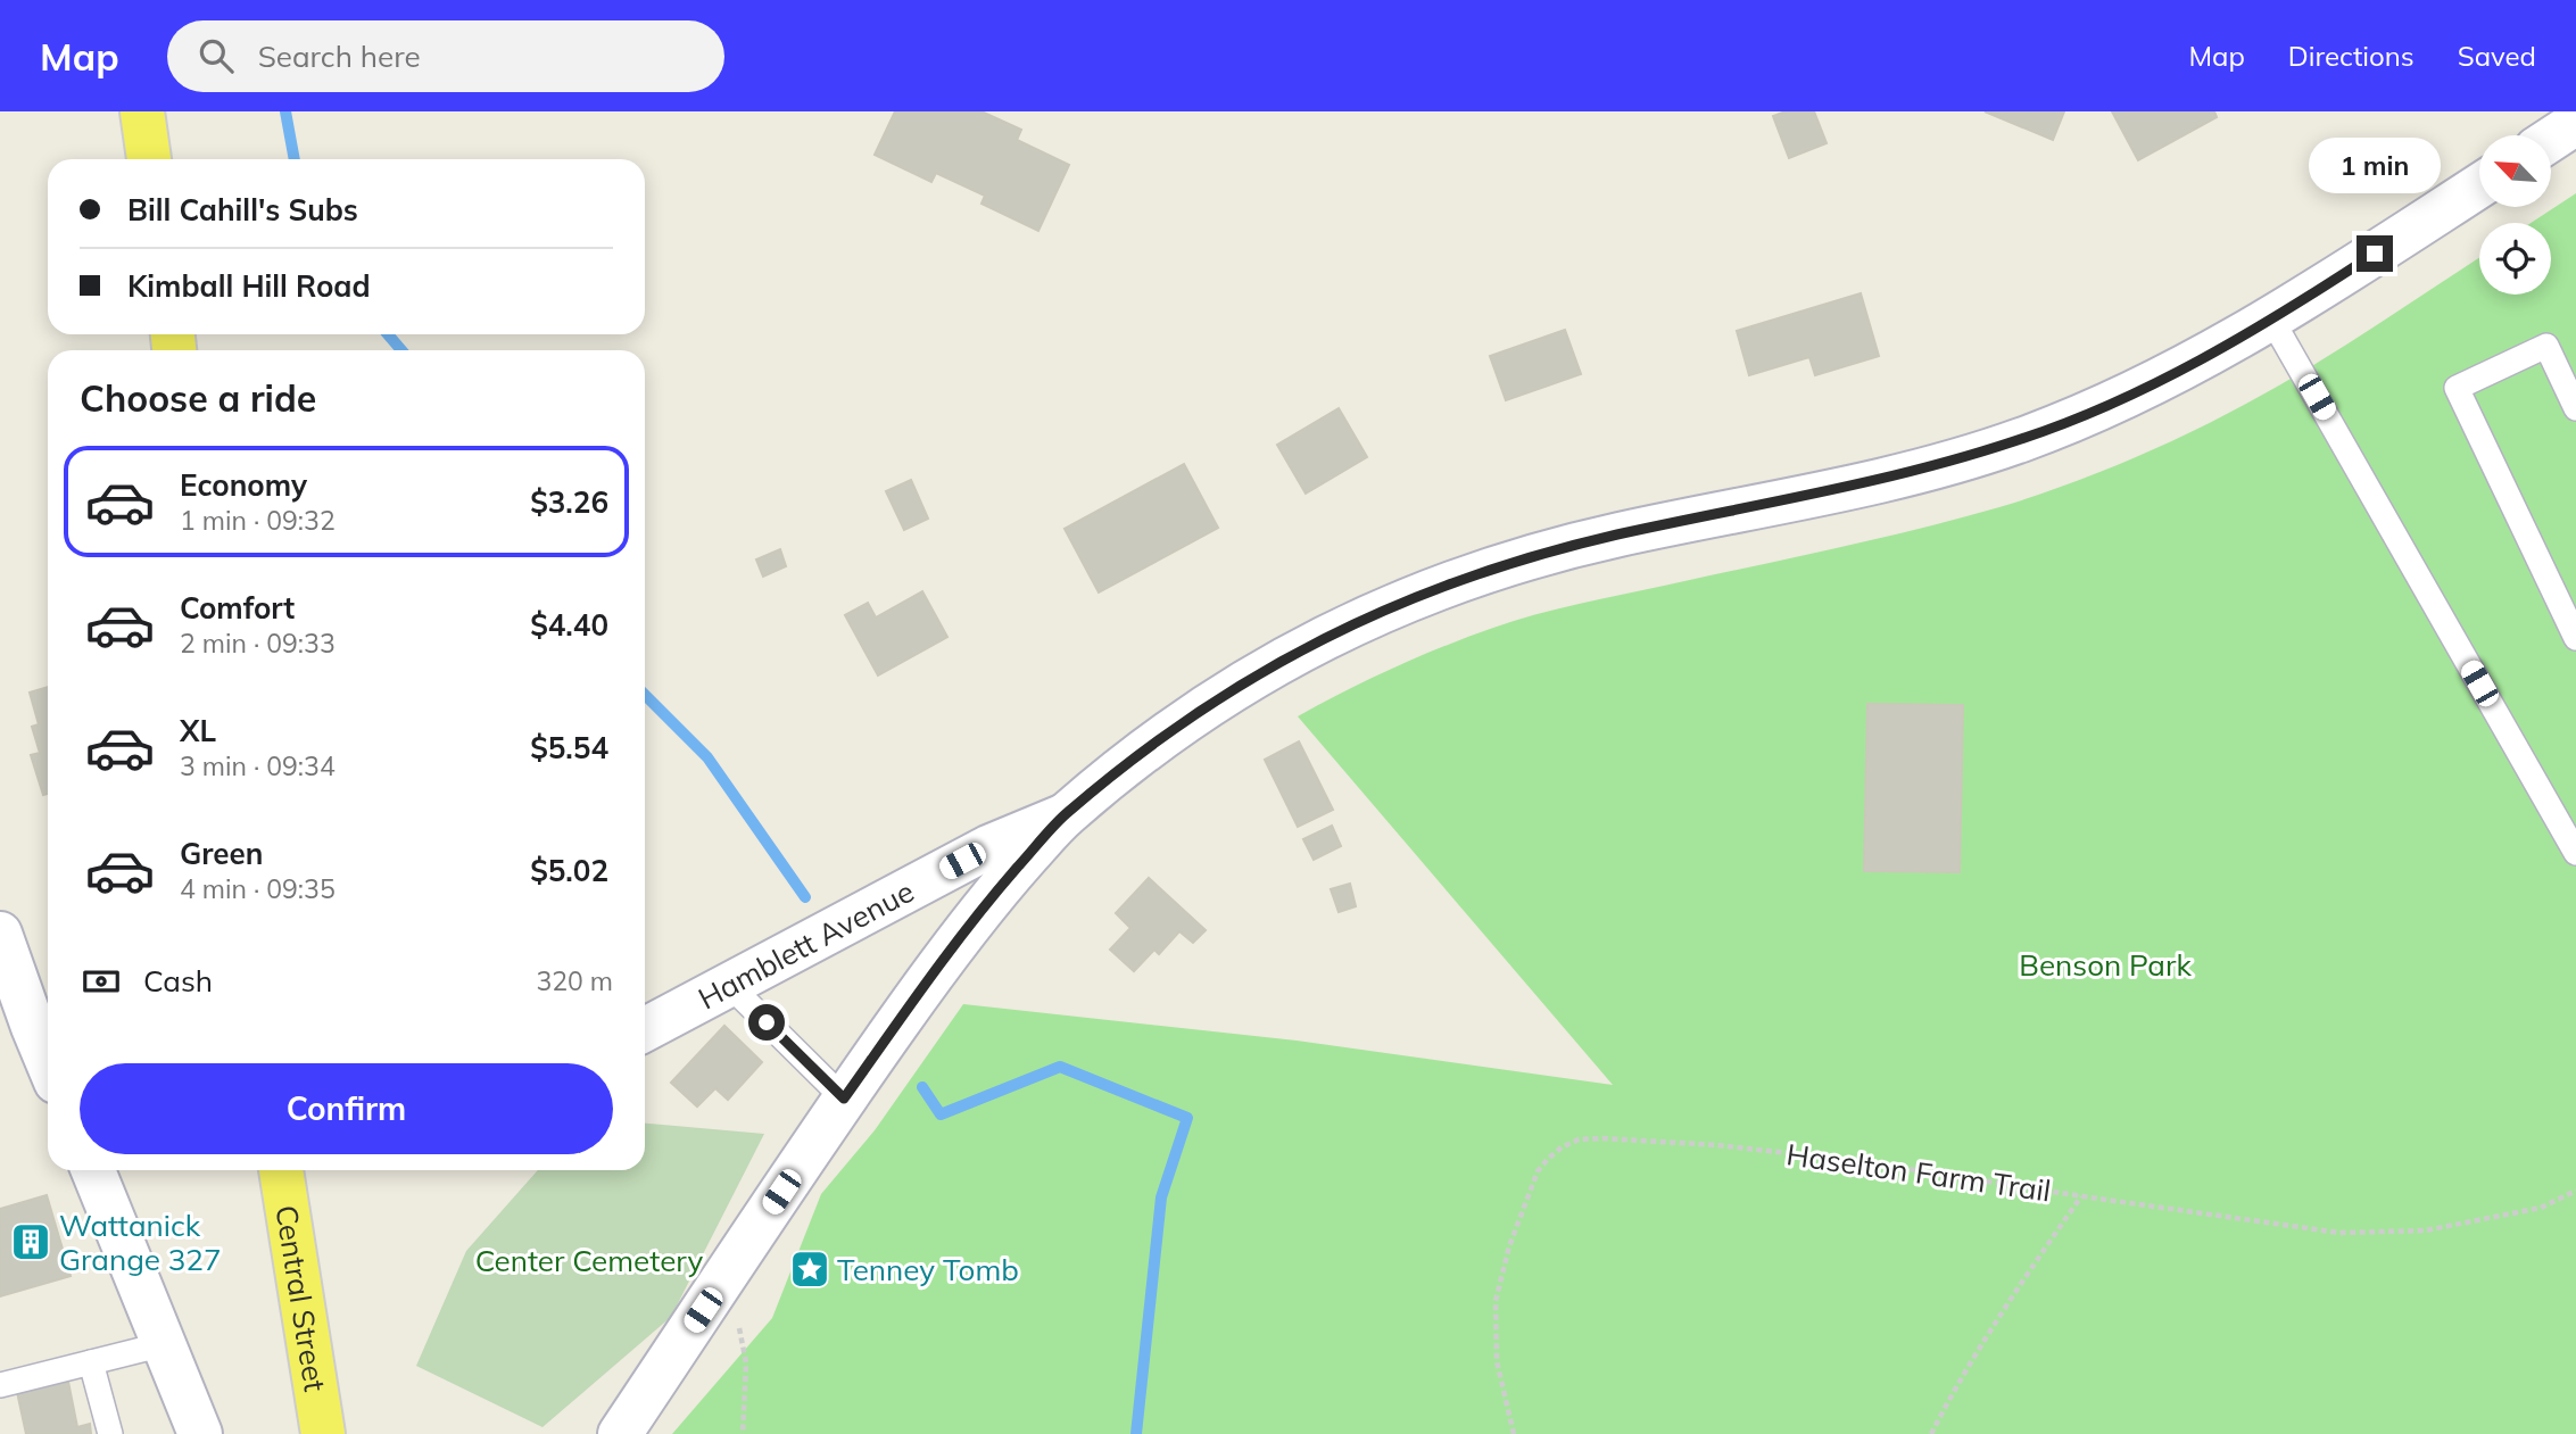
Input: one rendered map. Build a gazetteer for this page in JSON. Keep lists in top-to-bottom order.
{
  "streets": {
    "main road": ["Central Street"],
    "street": ["Hamblett Avenue"],
    "path": ["Haselton Farm Trail"]
  },
  "parks": ["Benson Park", "Center Cemetery"],
  "places": {
    "building": ["Wattanick Grange 327"],
    "place": ["Tenney Tomb"]
  },
  "north": "top left",
  "page": {
    "header": "Map",
    "search": "Search here",
    "nav": ["Map", "Directions", "Saved"],
    "bubble": "1 min",
    "banner": ["Bill Cahill's Subs", "Kimball Hill Road"],
    "heading": "Choose a ride",
    "list": [
      {
        "name": "Economy",
        "note": "1 min · 09:32",
        "value": "$3.26"
      },
      {
        "name": "Comfort",
        "note": "2 min · 09:33",
        "value": "$4.40"
      },
      {
        "name": "XL",
        "note": "3 min · 09:34",
        "value": "$5.54"
      },
      {
        "name": "Green",
        "note": "4 min · 09:35",
        "value": "$5.02"
      }
    ],
    "pay": ["Cash", "320 m"],
    "buttons": "Confirm"
  }
}
